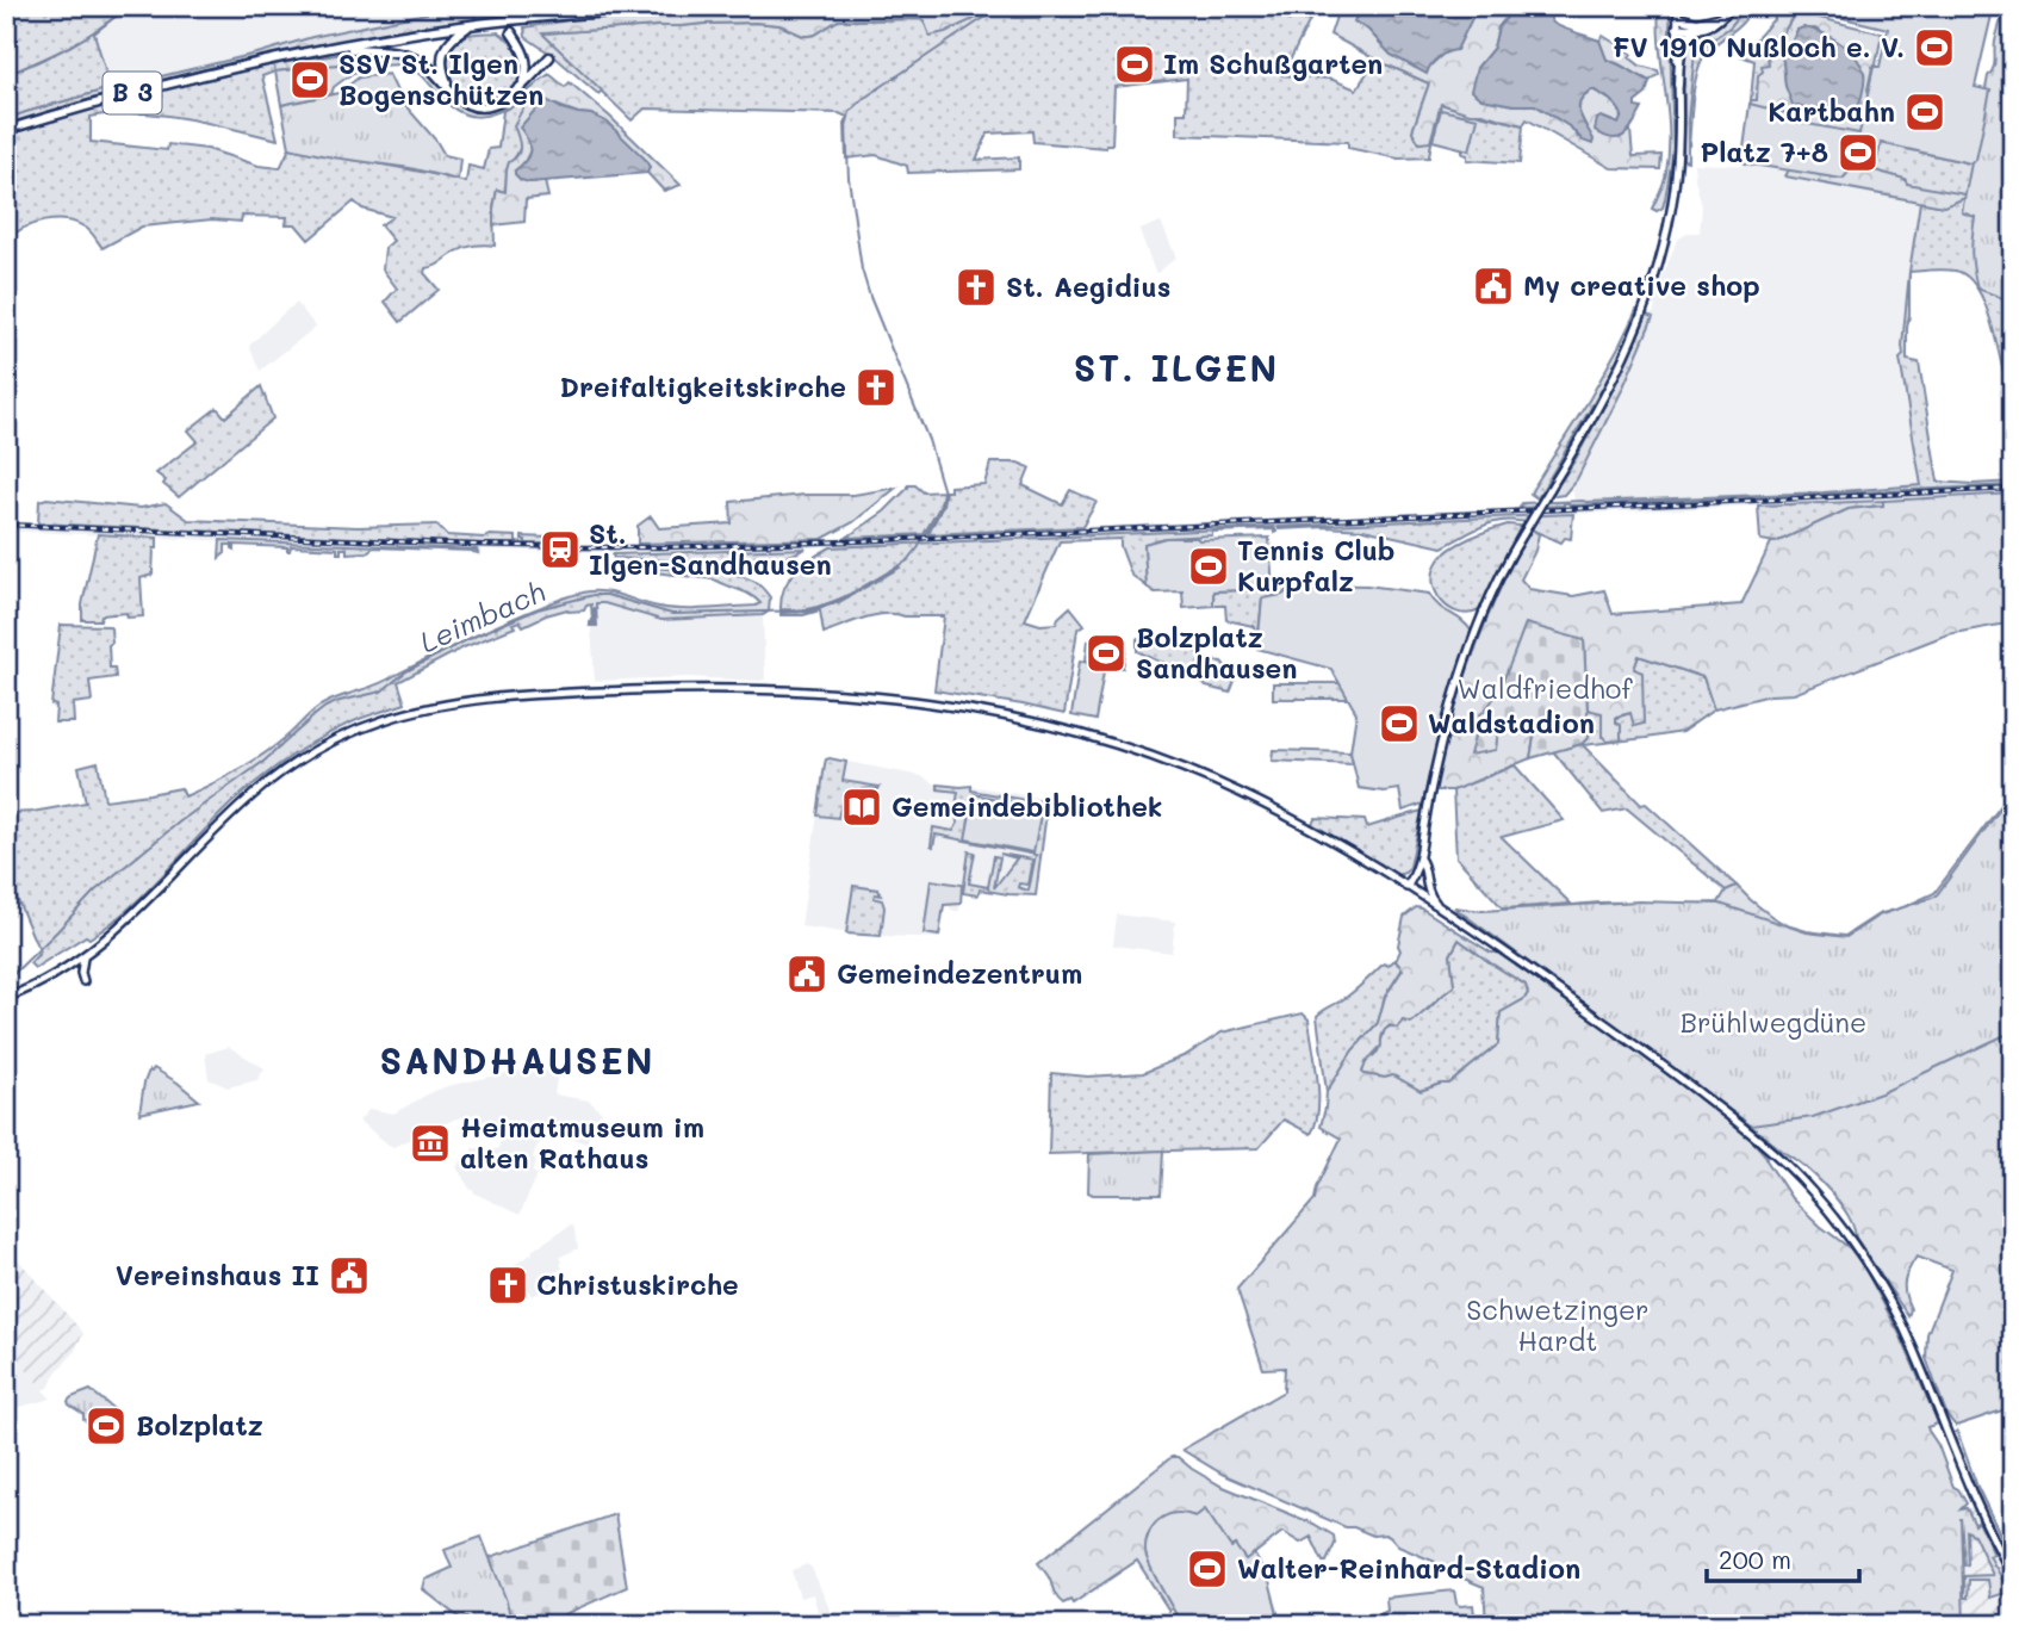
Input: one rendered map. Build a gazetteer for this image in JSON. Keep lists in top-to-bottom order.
{
  "streets": {
    "main road": ["B 3"]
  },
  "districts": ["ST. ILGEN", "SANDHAUSEN"],
  "water": ["Leimbach"],
  "parks": ["Waldfriedhof", "Brühlwegdüne", "Schwetzinger Hardt"],
  "places": {
    "sports": [
      "FV 1910 Nußloch e. V.",
      "Im Schußgarten",
      "SSV St. Ilgen Bogenschützen",
      "Kartbahn",
      "Platz 7+8",
      "Tennis Club Kurpfalz",
      "Bolzplatz Sandhausen",
      "Waldstadion",
      "Bolzplatz",
      "Walter-Reinhard-Stadion"
    ],
    "public building": ["My creative shop", "Gemeindezentrum", "Vereinshaus II"],
    "church": ["St. Aegidius", "Dreifaltigkeitskirche", "Christuskirche"],
    "station": ["St. Ilgen-Sandhausen"],
    "library": ["Gemeindebibliothek"],
    "museum": ["Heimatmuseum im alten Rathaus"]
  },
  "scale_bar": "200 m"
}
